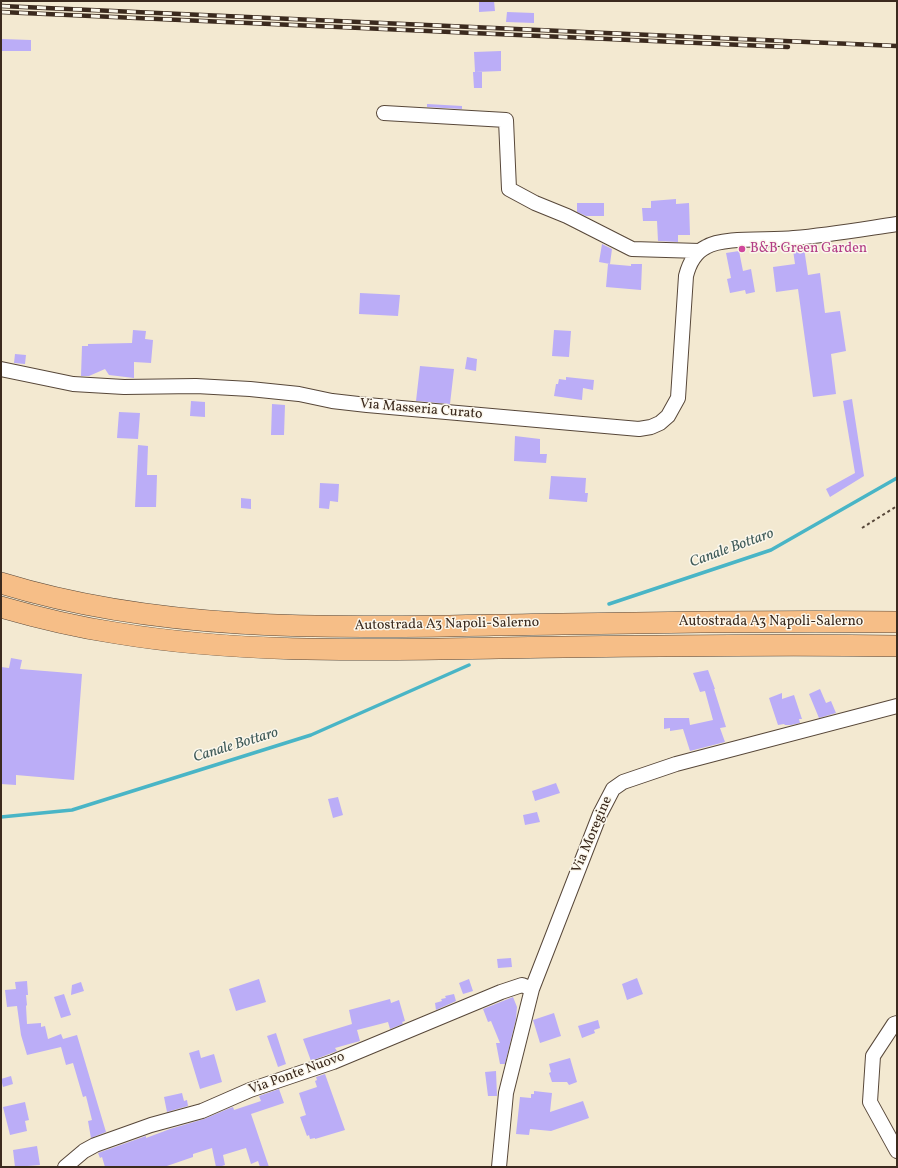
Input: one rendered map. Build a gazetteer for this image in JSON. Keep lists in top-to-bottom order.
{
  "streets": {
    "highway": ["Autostrada A3 Napoli-Salerno"],
    "street": ["Via Masseria Curato", "Via Moregine", "Via Ponte Nuovo"]
  },
  "crossings": [
    ["Via Moregine", "Via Ponte Nuovo"]
  ],
  "water": ["Canale Bottaro"],
  "places": ["B&B Green Garden"]
}
